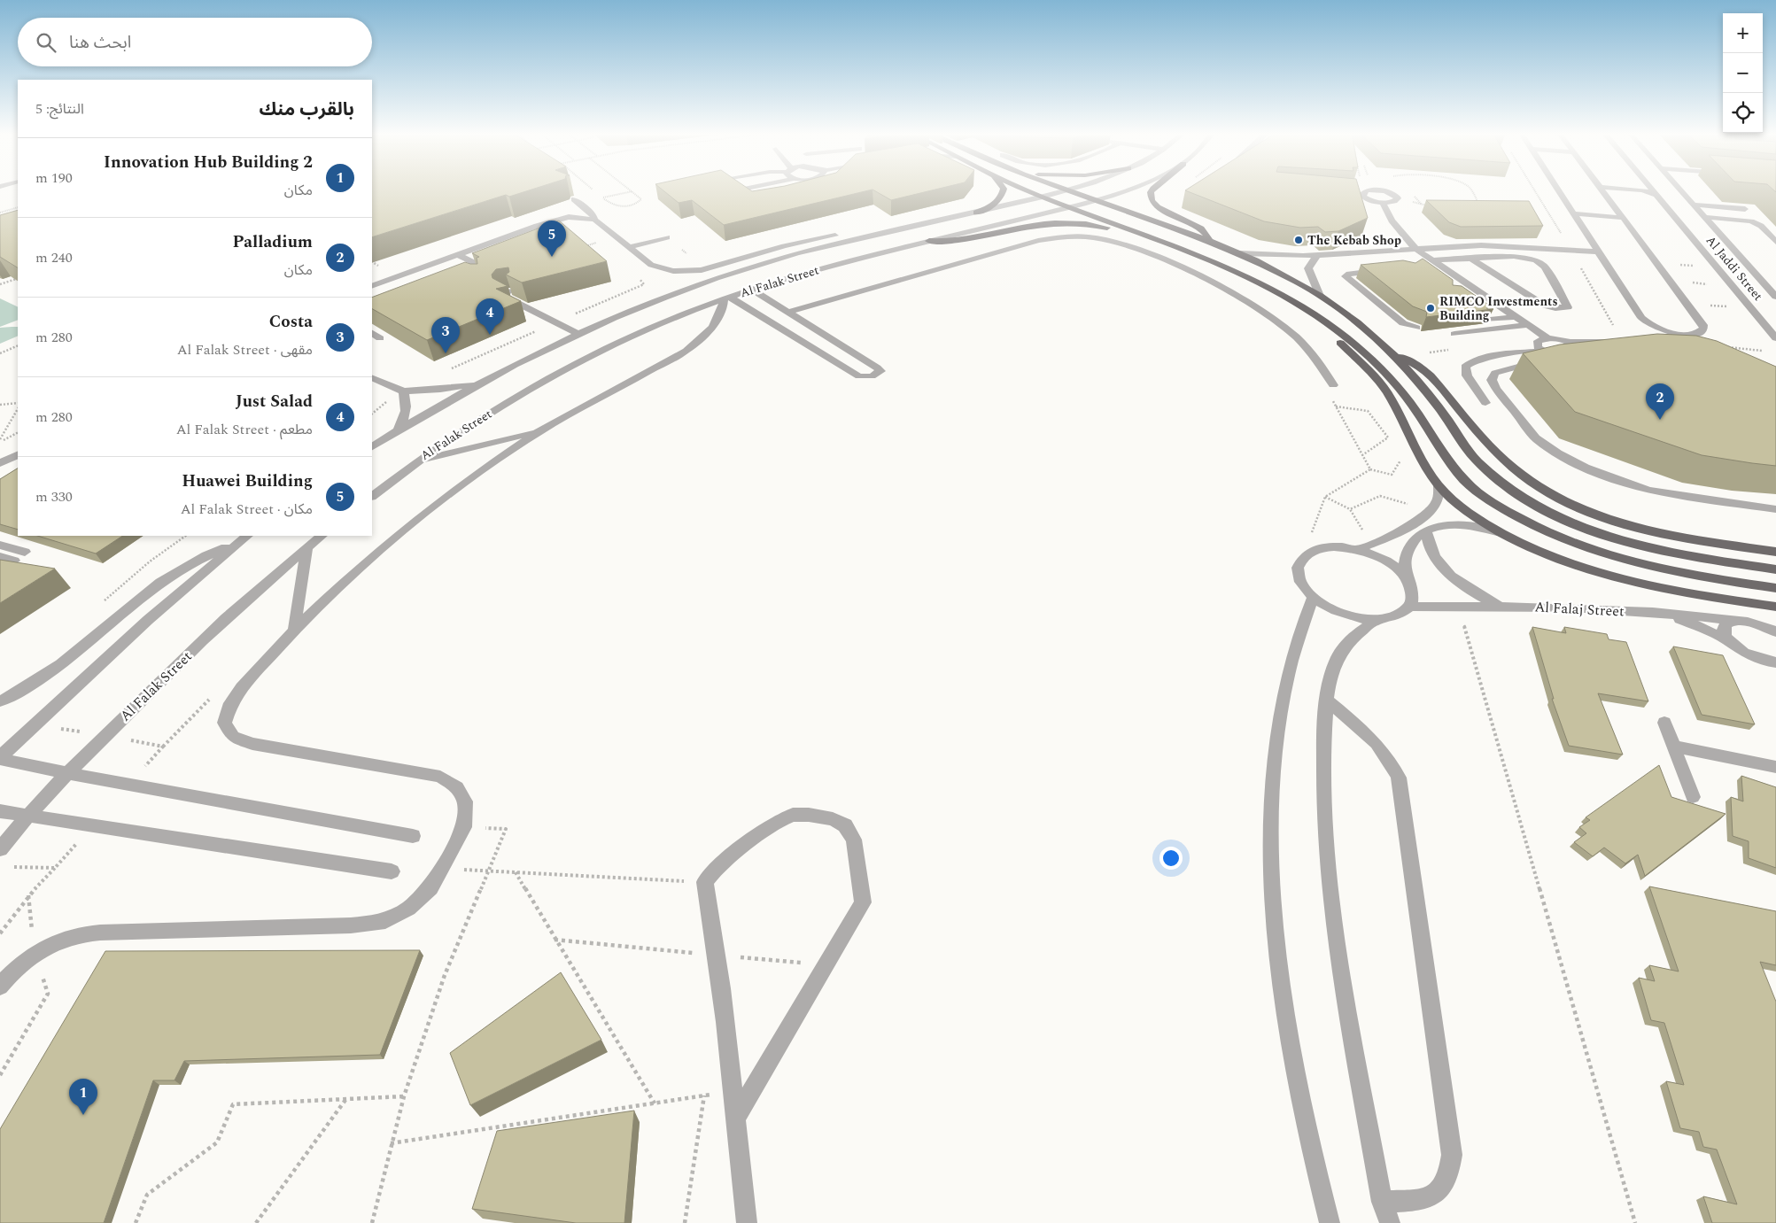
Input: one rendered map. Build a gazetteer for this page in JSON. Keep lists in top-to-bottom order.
{
  "streets": {
    "street": ["Al Jaddi Street", "Al Falak Street", "Al Falaj Street"]
  },
  "places": ["The Kebab Shop", "RIMCO Investments Building"],
  "page": {
    "map_buttons": ["+", "−"],
    "search": "ابحث هنا",
    "heading": ["بالقرب منك", "النتائج: 5"],
    "list": [
      {
        "mark": "1",
        "name": "Innovation Hub Building 2",
        "note": "مكان",
        "value": "190 m"
      },
      {
        "mark": "2",
        "name": "Palladium",
        "note": "مكان",
        "value": "240 m"
      },
      {
        "mark": "3",
        "name": "Costa",
        "note": "مقهى · Al Falak Street",
        "value": "280 m"
      },
      {
        "mark": "4",
        "name": "Just Salad",
        "note": "مطعم · Al Falak Street",
        "value": "280 m"
      },
      {
        "mark": "5",
        "name": "Huawei Building",
        "note": "مكان · Al Falak Street",
        "value": "330 m"
      }
    ],
    "pins": [
      "5",
      "4",
      "3",
      "2",
      "1"
    ]
  }
}
